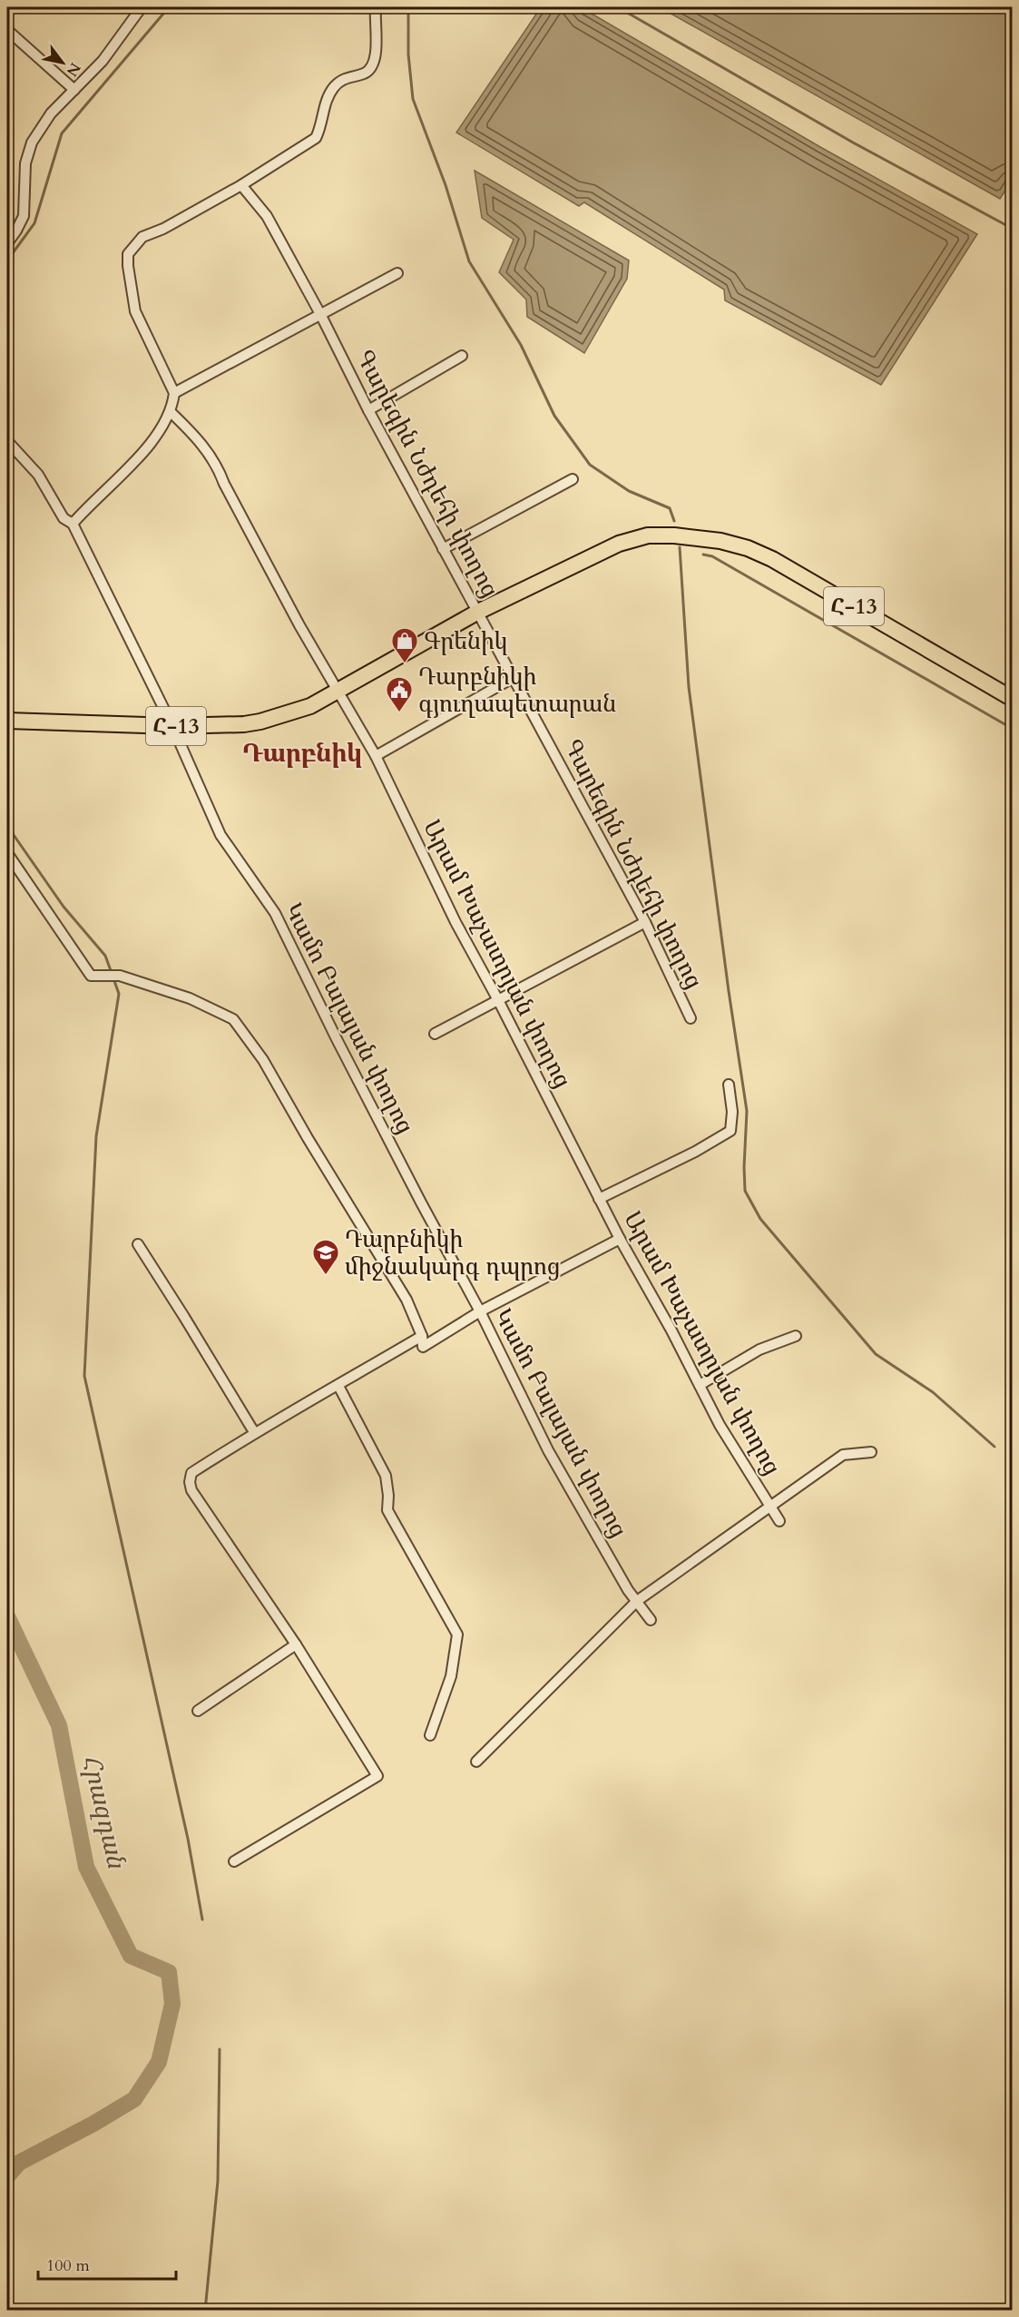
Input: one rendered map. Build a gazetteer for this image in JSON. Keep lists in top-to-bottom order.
{
  "streets": {
    "main road": ["Հ-13"],
    "street": ["Գարեգին Նժդեհի փողոց", "Արամ Խաչատրյան փողոց", "Կամո Բալայան փողոց"]
  },
  "crossings": [
    ["Գարեգին Նժդեհի փողոց", "Հ-13"],
    ["Հ-13", "Արամ Խաչատրյան փողոց"],
    ["Հ-13", "Կամո Բալայան փողոց"]
  ],
  "districts": ["Դարբնիկ"],
  "water": ["Հրազդան"],
  "places": {
    "shop": ["Գրենիկ"],
    "public building": ["Դարբնիկի գյուղապետարան"],
    "school or university": ["Դարբնիկի միջնակարգ դպրոց"]
  },
  "scale_bar": "100 m",
  "north": "bottom right"
}
